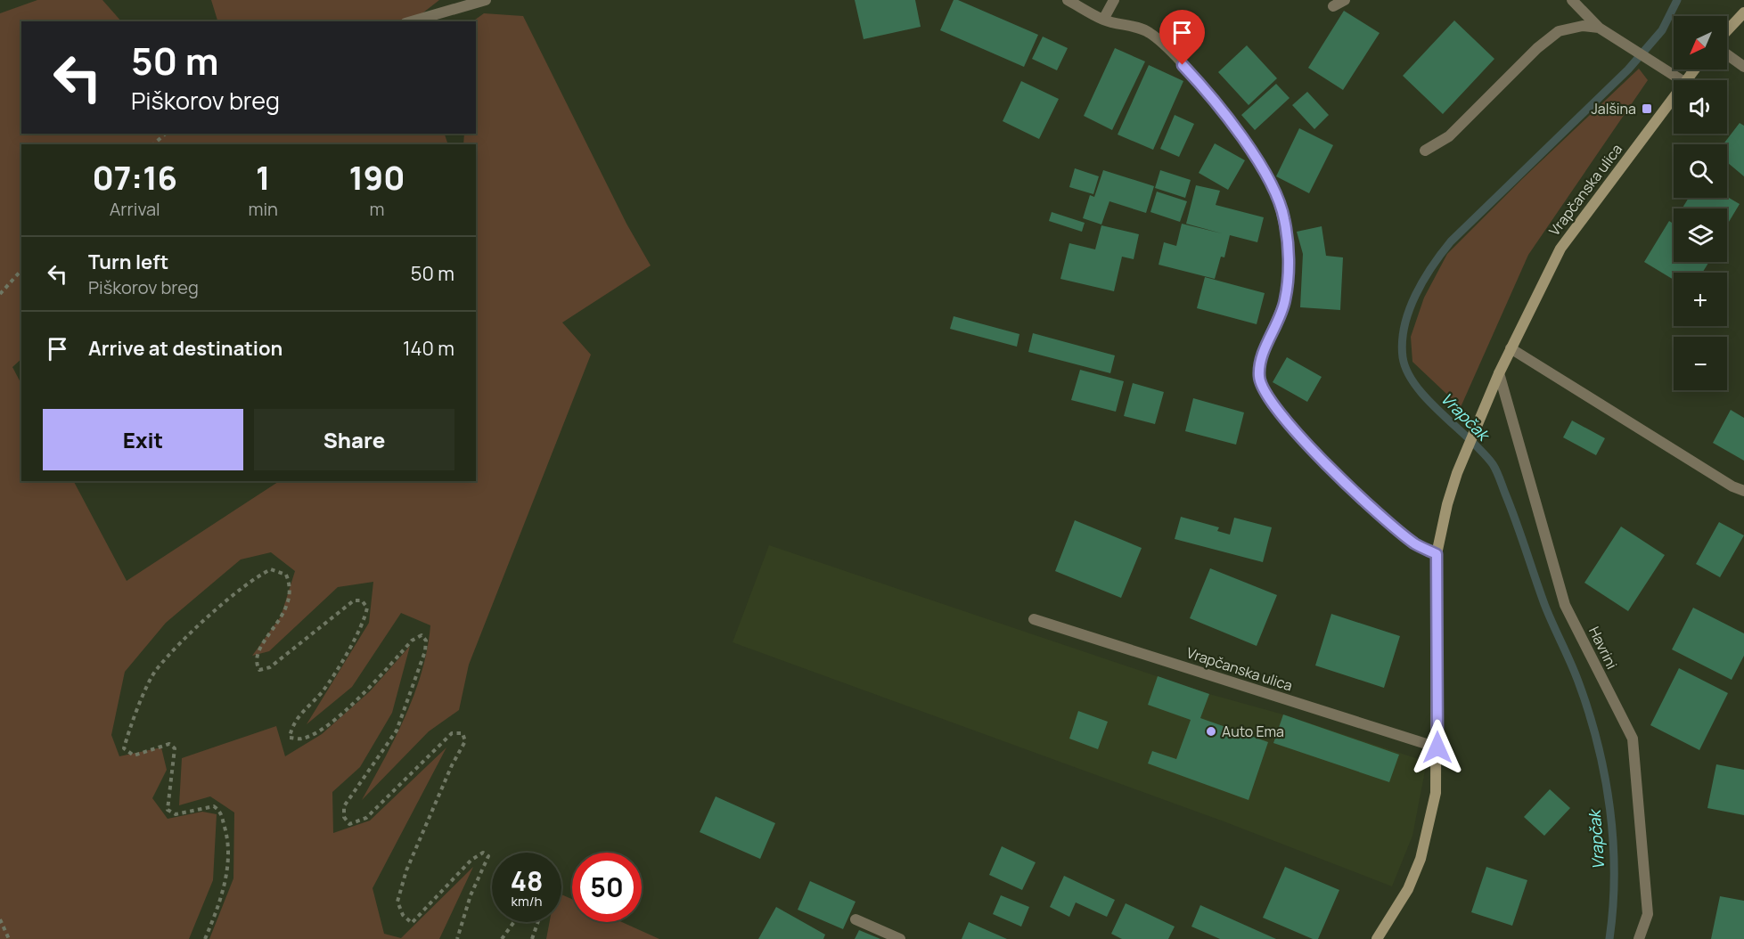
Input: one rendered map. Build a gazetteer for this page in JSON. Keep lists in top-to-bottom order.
{
  "streets": {
    "main road": ["Vrapčanska ulica"],
    "street": ["Havrini"]
  },
  "crossings": [
    ["Vrapčanska ulica", "Havrini"]
  ],
  "water": ["Vrapčak"],
  "places": {
    "transit": ["Jalšina"],
    "other": ["Auto Ema"]
  },
  "north": "bottom left",
  "page": {
    "map_buttons": ["+", "−"],
    "turn": ["50 m", "Piškorov breg"],
    "eta": [
      "07:16",
      "Arrival",
      "1",
      "min",
      "190",
      "m"
    ],
    "list": [
      {
        "name": "Turn left",
        "note": "Piškorov breg",
        "value": "50 m"
      },
      {
        "name": "Arrive at destination",
        "value": "140 m"
      }
    ],
    "buttons": ["Exit", "Share"],
    "speed": "48 km/h",
    "limit": "50"
  }
}
